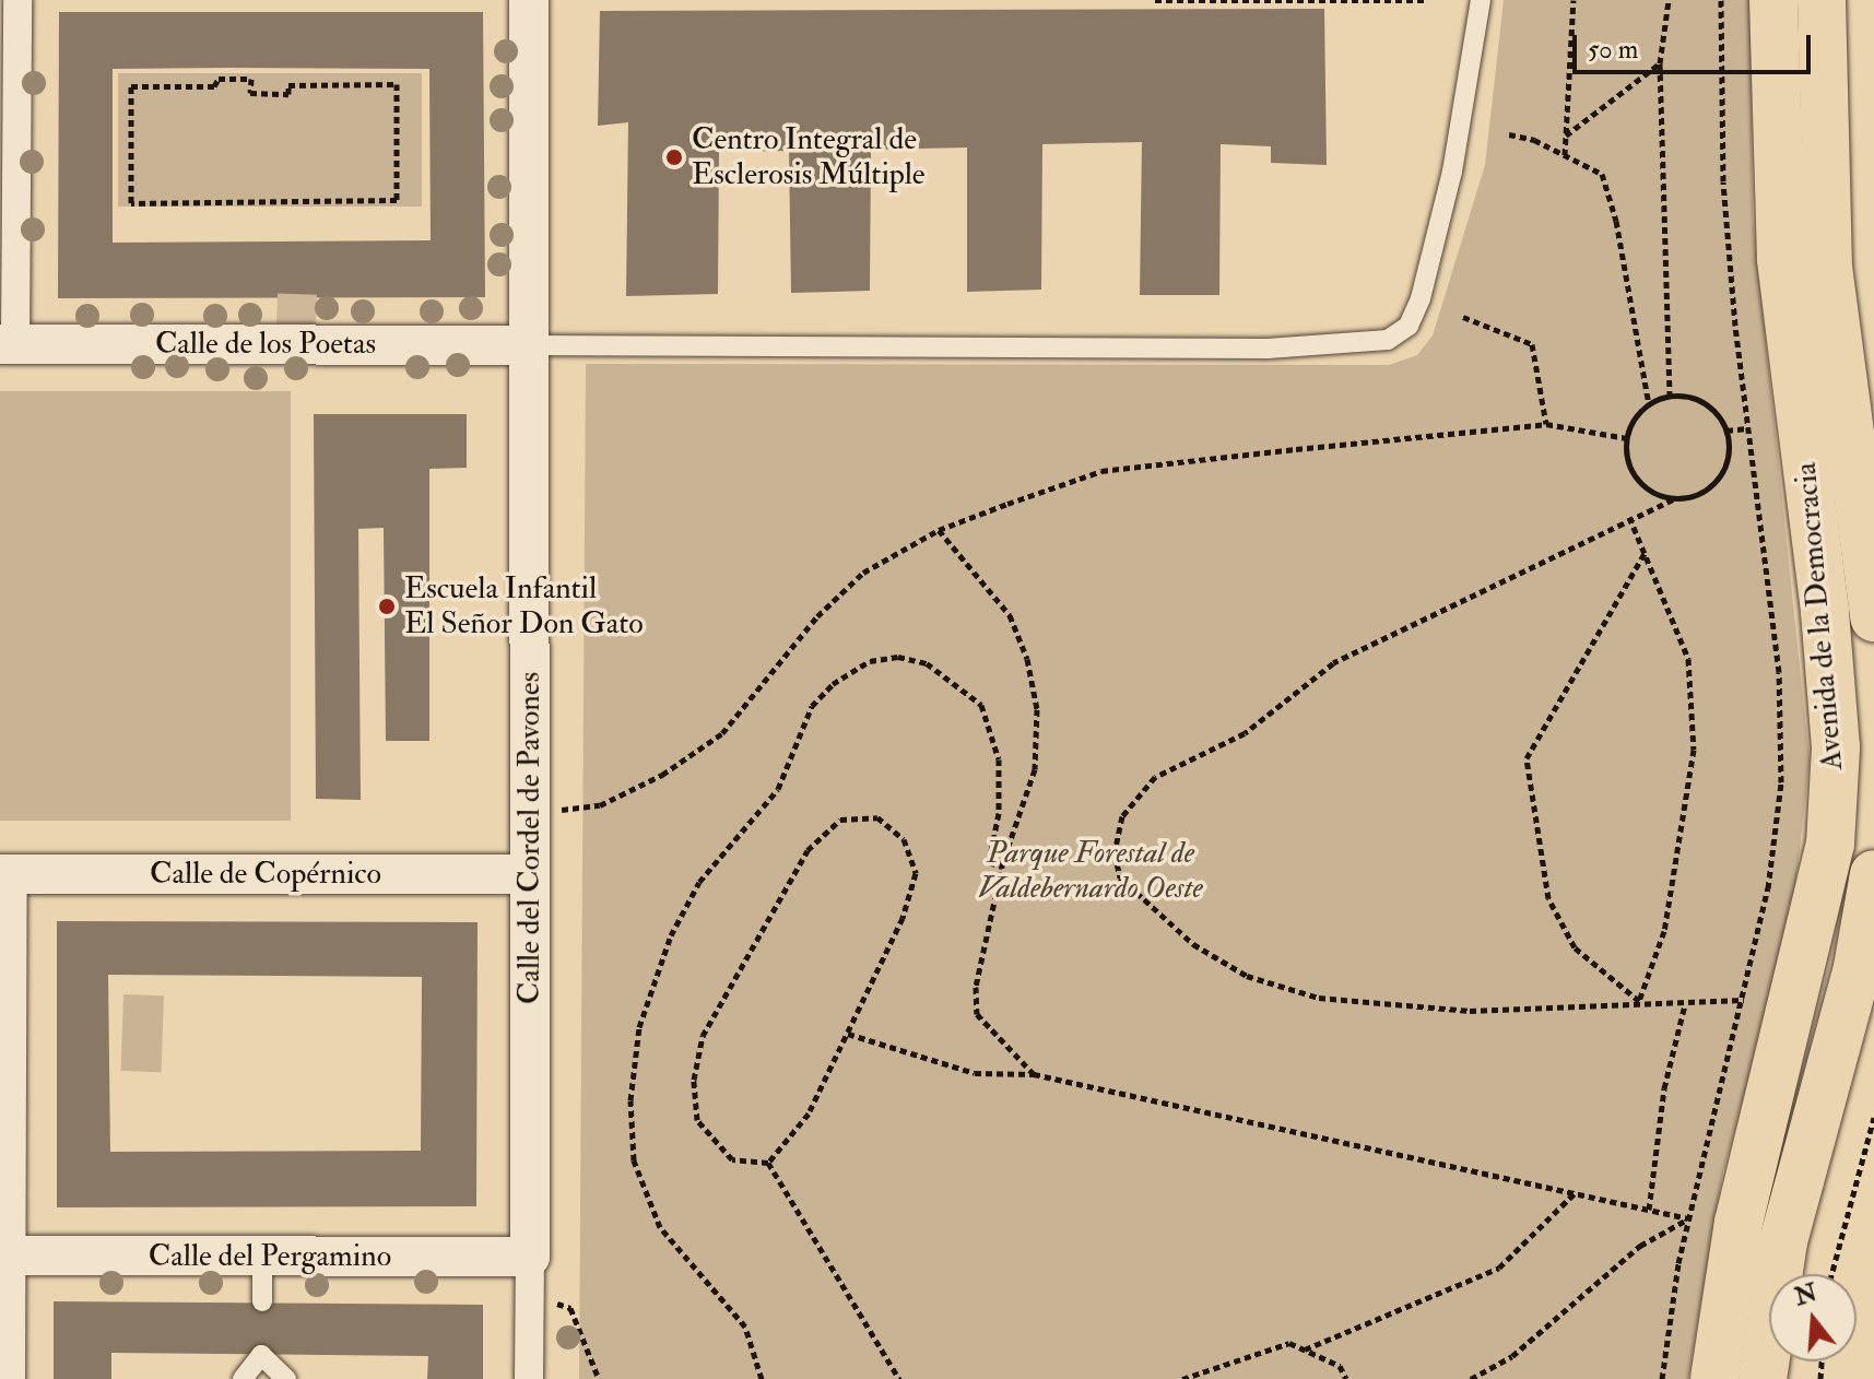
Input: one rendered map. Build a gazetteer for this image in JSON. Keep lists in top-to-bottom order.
{
  "streets": {
    "main road": ["Avenida de la Democracia"],
    "street": [
      "Calle de los Poetas",
      "Calle del Cordel de Pavones",
      "Calle de Copérnico",
      "Calle del Pergamino"
    ]
  },
  "crossings": [
    ["Calle de los Poetas", "Calle del Cordel de Pavones"],
    ["Calle del Cordel de Pavones", "Calle de Copérnico"],
    ["Calle del Cordel de Pavones", "Calle del Pergamino"]
  ],
  "parks": ["Parque Forestal de Valdebernardo Oeste"],
  "places": ["Centro Integral de Esclerosis Múltiple", "Escuela Infantil El Señor Don Gato"],
  "scale_bar": "50 m",
  "north": "top"
}
